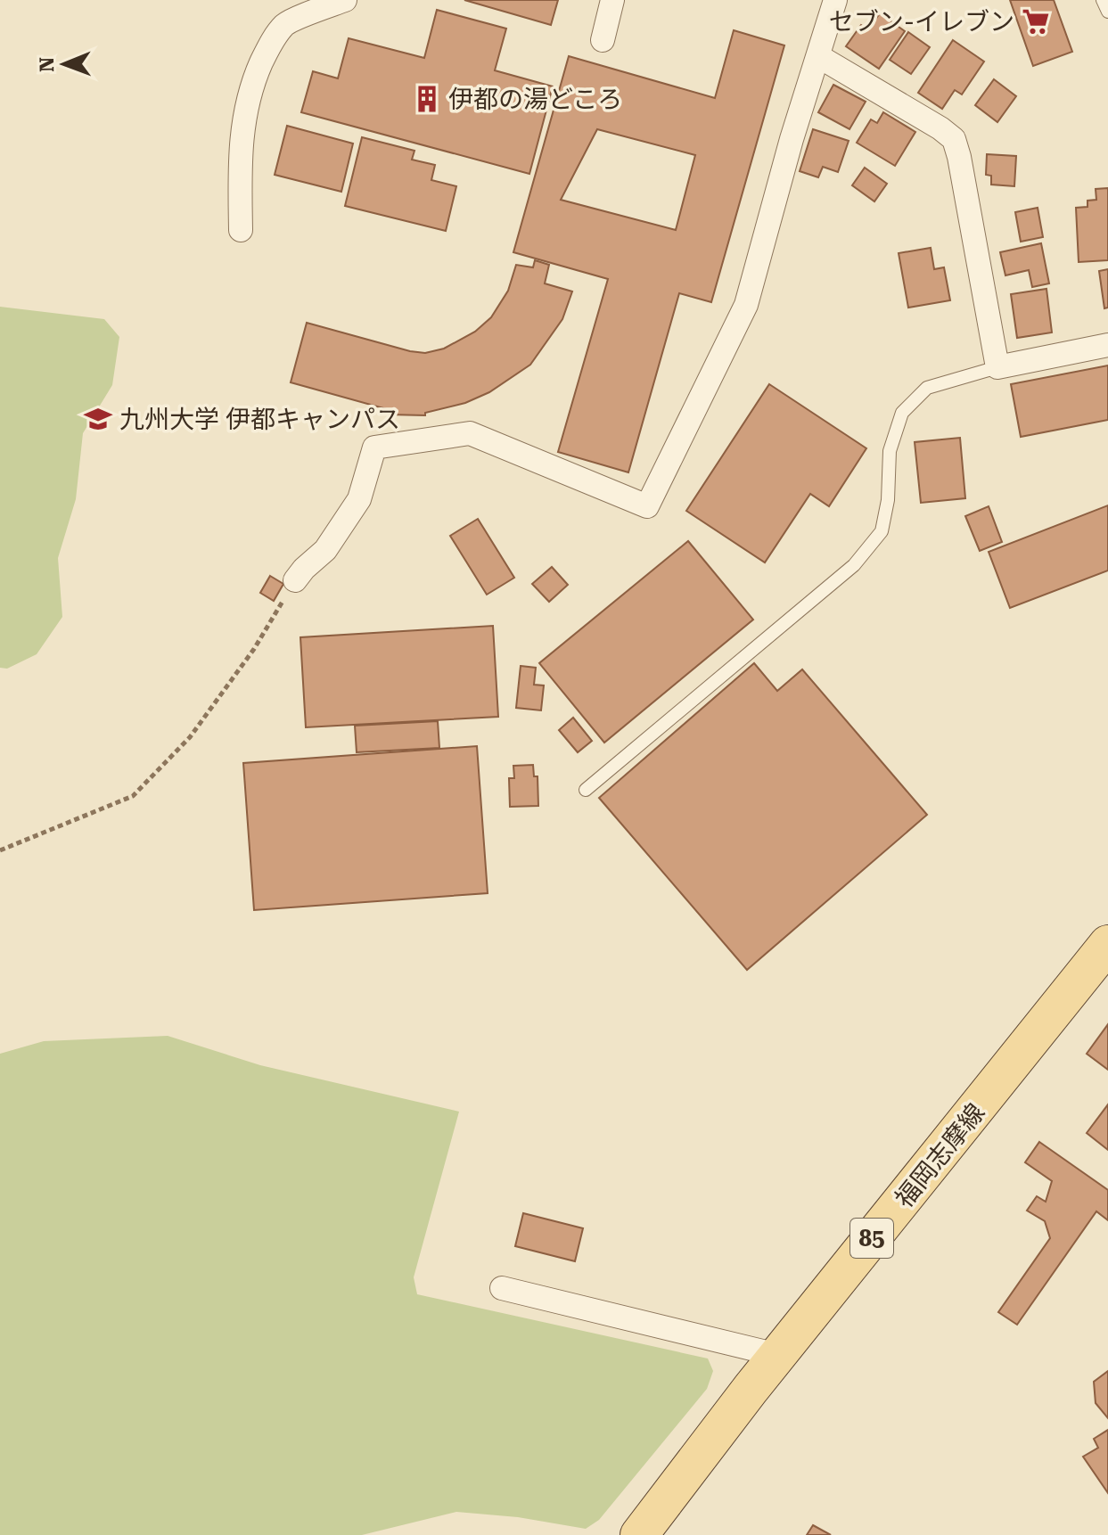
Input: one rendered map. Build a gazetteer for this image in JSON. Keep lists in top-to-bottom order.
{
  "streets": {
    "main road": ["福岡志摩線", "85"]
  },
  "places": {
    "supermarket": ["セブン-イレブン"],
    "building": ["伊都の湯どころ"],
    "school or university": ["九州大学 伊都キャンパス"]
  },
  "north": "left"
}
